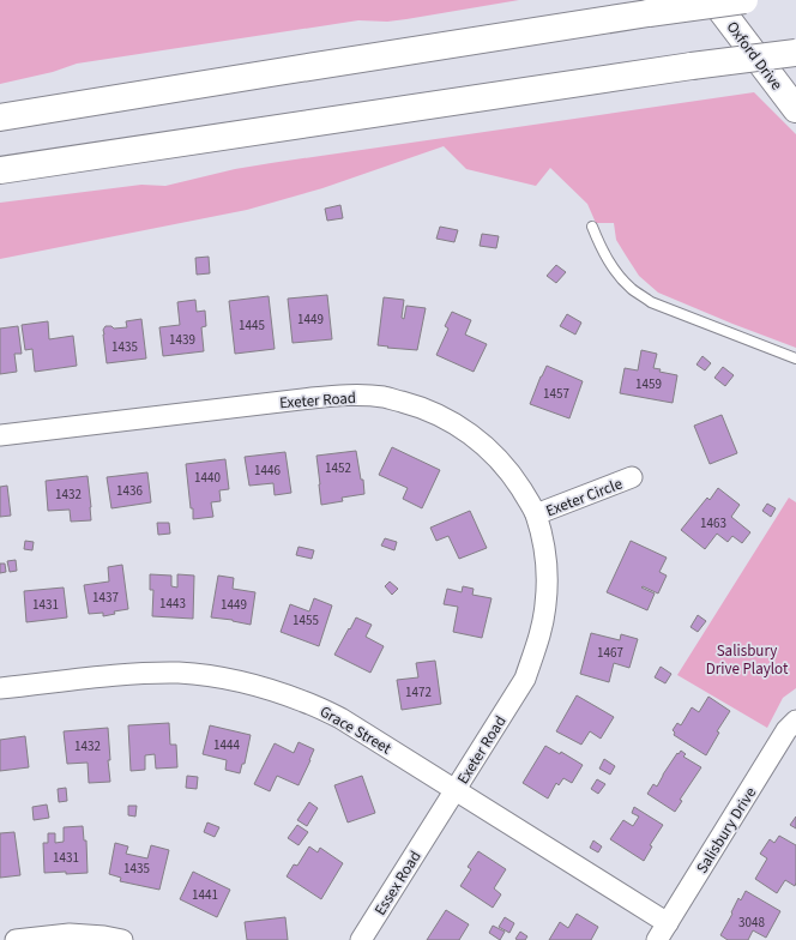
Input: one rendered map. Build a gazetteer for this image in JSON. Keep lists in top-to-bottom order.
{
  "streets": {
    "main road": ["Oxford Drive"],
    "street": [
      "Exeter Road",
      "Exeter Circle",
      "Grace Street",
      "Salisbury Drive",
      "Essex Road"
    ]
  },
  "crossings": [
    ["Exeter Road", "Exeter Circle"],
    ["Exeter Road", "Grace Street"],
    ["Exeter Road", "Essex Road"],
    ["Grace Street", "Salisbury Drive"]
  ],
  "parks": ["Salisbury Drive Playlot"],
  "house_numbers": [
    "1449",
    "1445",
    "1439",
    "1435",
    "1459",
    "1457",
    "1452",
    "1446",
    "1440",
    "1436",
    "1432",
    "1463",
    "1437",
    "1443",
    "1431",
    "1449",
    "1455",
    "1467",
    "1472",
    "1444",
    "1432",
    "1431",
    "1435",
    "1441",
    "3048"
  ]
}
